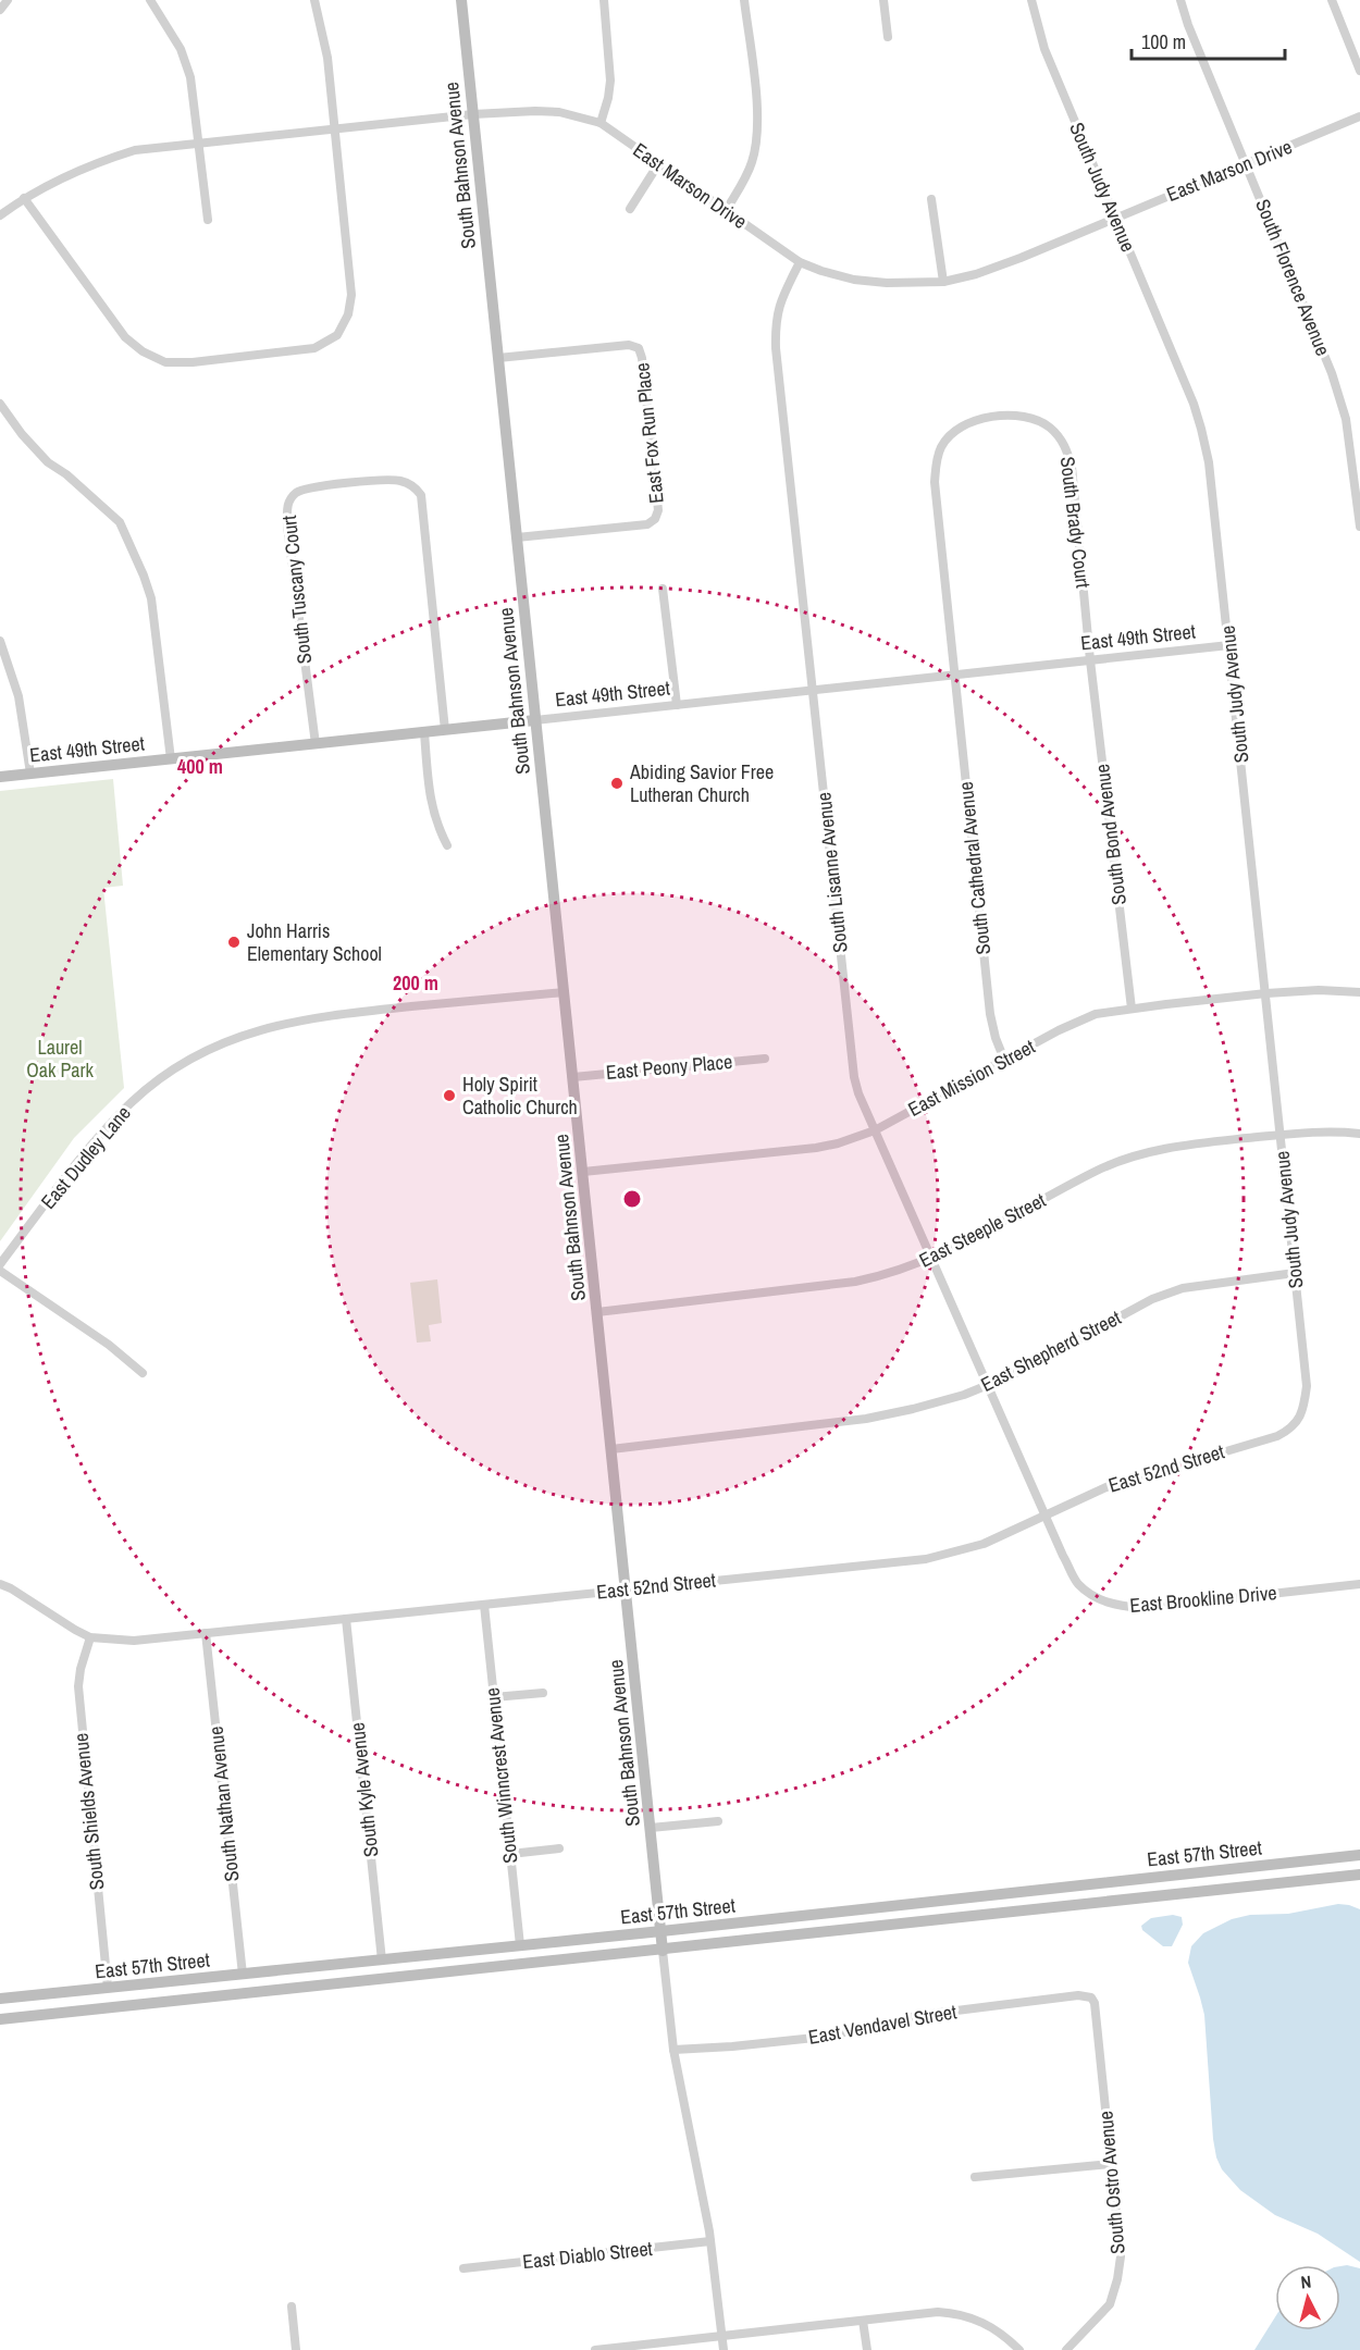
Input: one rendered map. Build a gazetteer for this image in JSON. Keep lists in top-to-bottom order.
{
  "streets": {
    "main road": ["South Bahnson Avenue", "East 49th Street", "East 57th Street"],
    "street": [
      "East Marson Drive",
      "South Judy Avenue",
      "South Florence Avenue",
      "East Fox Run Place",
      "South Brady Court",
      "South Tuscany Court",
      "South Bond Avenue",
      "South Cathedral Avenue",
      "South Lisanne Avenue",
      "East Peony Place",
      "East Mission Street",
      "East Dudley Lane",
      "East Steeple Street",
      "East Shepherd Street",
      "East 52nd Street",
      "East Brookline Drive",
      "South Winncrest Avenue",
      "South Kyle Avenue",
      "South Nathan Avenue",
      "South Shields Avenue",
      "East Vendavel Street",
      "South Ostro Avenue",
      "East Diablo Street"
    ]
  },
  "crossings": [
    ["South Bahnson Avenue", "East Marson Drive"],
    ["South Bahnson Avenue", "East Fox Run Place"],
    ["South Bahnson Avenue", "East 49th Street"],
    ["South Bahnson Avenue", "East Peony Place"],
    ["South Bahnson Avenue", "East Mission Street"],
    ["South Bahnson Avenue", "East Dudley Lane"],
    ["South Bahnson Avenue", "East Steeple Street"],
    ["South Bahnson Avenue", "East Shepherd Street"],
    ["South Bahnson Avenue", "East 52nd Street"],
    ["South Bahnson Avenue", "East 57th Street"],
    ["South Bahnson Avenue", "East Vendavel Street"],
    ["South Bahnson Avenue", "East Diablo Street"],
    ["East Marson Drive", "South Judy Avenue"],
    ["East Marson Drive", "South Florence Avenue"],
    ["East Marson Drive", "South Lisanne Avenue"],
    ["South Judy Avenue", "East 49th Street"],
    ["South Judy Avenue", "East Mission Street"],
    ["South Judy Avenue", "East Steeple Street"],
    ["South Judy Avenue", "East Shepherd Street"],
    ["South Judy Avenue", "East 52nd Street"],
    ["South Brady Court", "East 49th Street"],
    ["South Brady Court", "South Bond Avenue"],
    ["South Brady Court", "South Cathedral Avenue"],
    ["South Tuscany Court", "East 49th Street"],
    ["East 49th Street", "South Bond Avenue"],
    ["East 49th Street", "South Cathedral Avenue"],
    ["East 49th Street", "South Lisanne Avenue"],
    ["South Bond Avenue", "East Mission Street"],
    ["South Cathedral Avenue", "East Mission Street"],
    ["South Lisanne Avenue", "East Mission Street"],
    ["South Lisanne Avenue", "East Steeple Street"],
    ["South Lisanne Avenue", "East Shepherd Street"],
    ["South Lisanne Avenue", "East Brookline Drive"],
    ["East 52nd Street", "East Brookline Drive"],
    ["East 52nd Street", "South Winncrest Avenue"],
    ["East 52nd Street", "South Kyle Avenue"],
    ["East 52nd Street", "South Nathan Avenue"],
    ["East 52nd Street", "South Shields Avenue"],
    ["South Winncrest Avenue", "East 57th Street"],
    ["South Kyle Avenue", "East 57th Street"],
    ["South Nathan Avenue", "East 57th Street"],
    ["South Shields Avenue", "East 57th Street"],
    ["East Vendavel Street", "South Ostro Avenue"]
  ],
  "parks": ["Laurel Oak Park"],
  "places": ["Abiding Savior Free Lutheran Church", "John Harris Elementary School", "Holy Spirit Catholic Church"],
  "scale_bar": "100 m",
  "north": "top",
  "rings": ["400 m", "200 m"]
}
